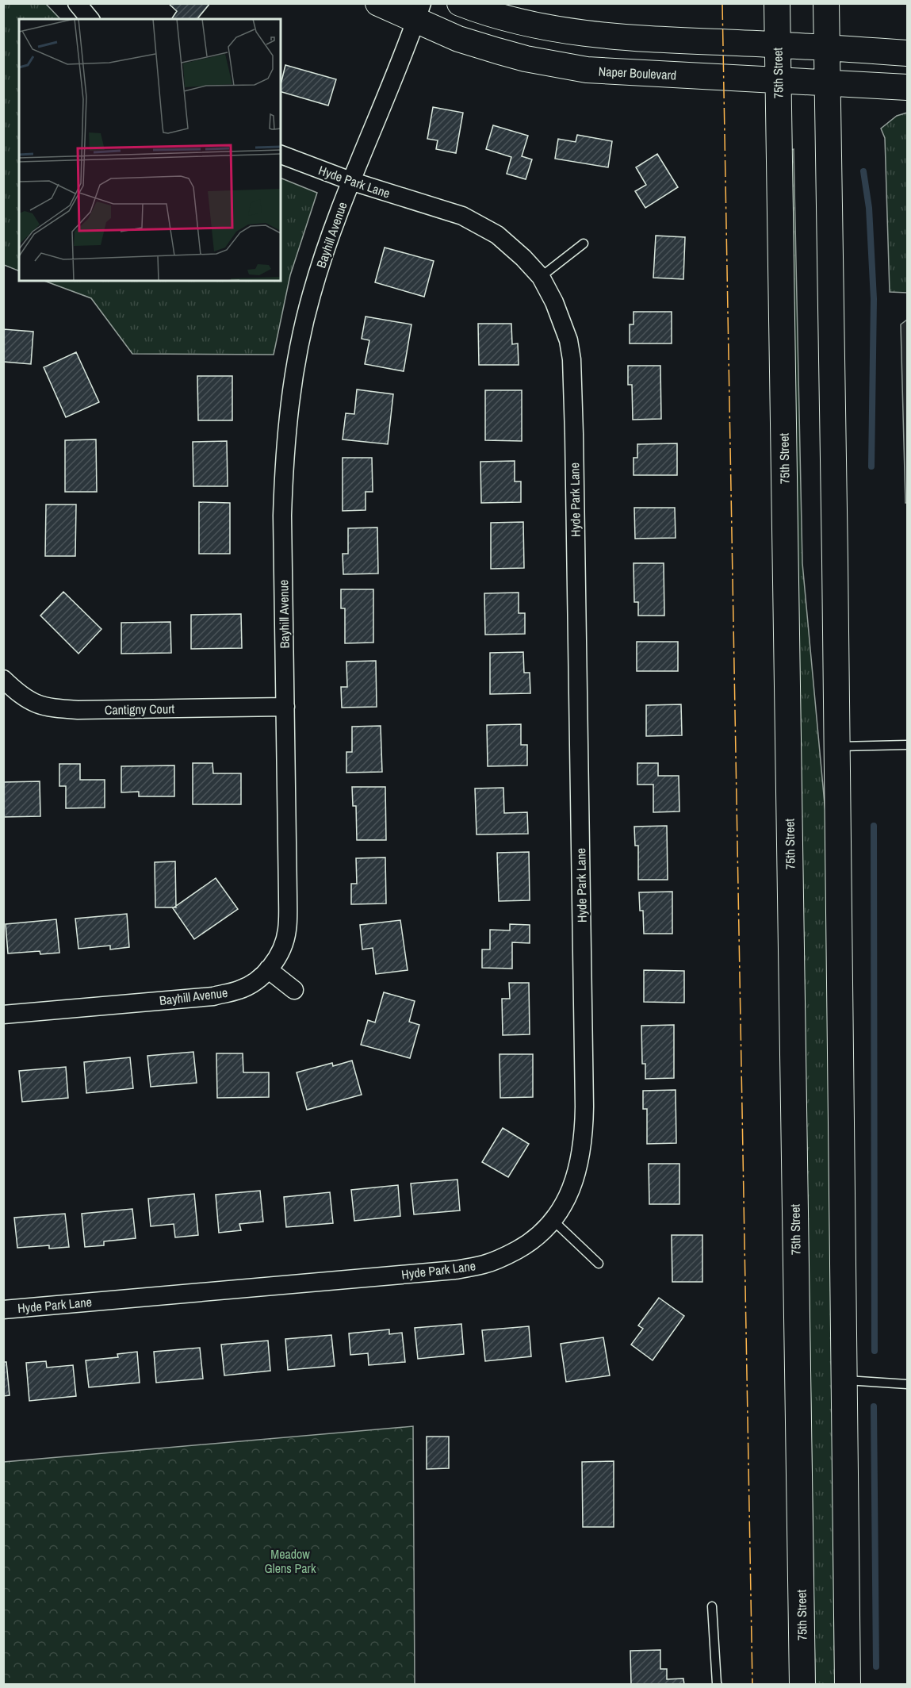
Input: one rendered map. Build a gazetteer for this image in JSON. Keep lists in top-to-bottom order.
{
  "streets": {
    "main road": ["Naper Boulevard", "75th Street"],
    "street": ["Hyde Park Lane", "Bayhill Avenue", "Cantigny Court"]
  },
  "crossings": [
    ["Naper Boulevard", "75th Street"],
    ["Naper Boulevard", "Bayhill Avenue"],
    ["Hyde Park Lane", "Bayhill Avenue"],
    ["Bayhill Avenue", "Cantigny Court"]
  ],
  "parks": ["Meadow Glens Park"]
}
